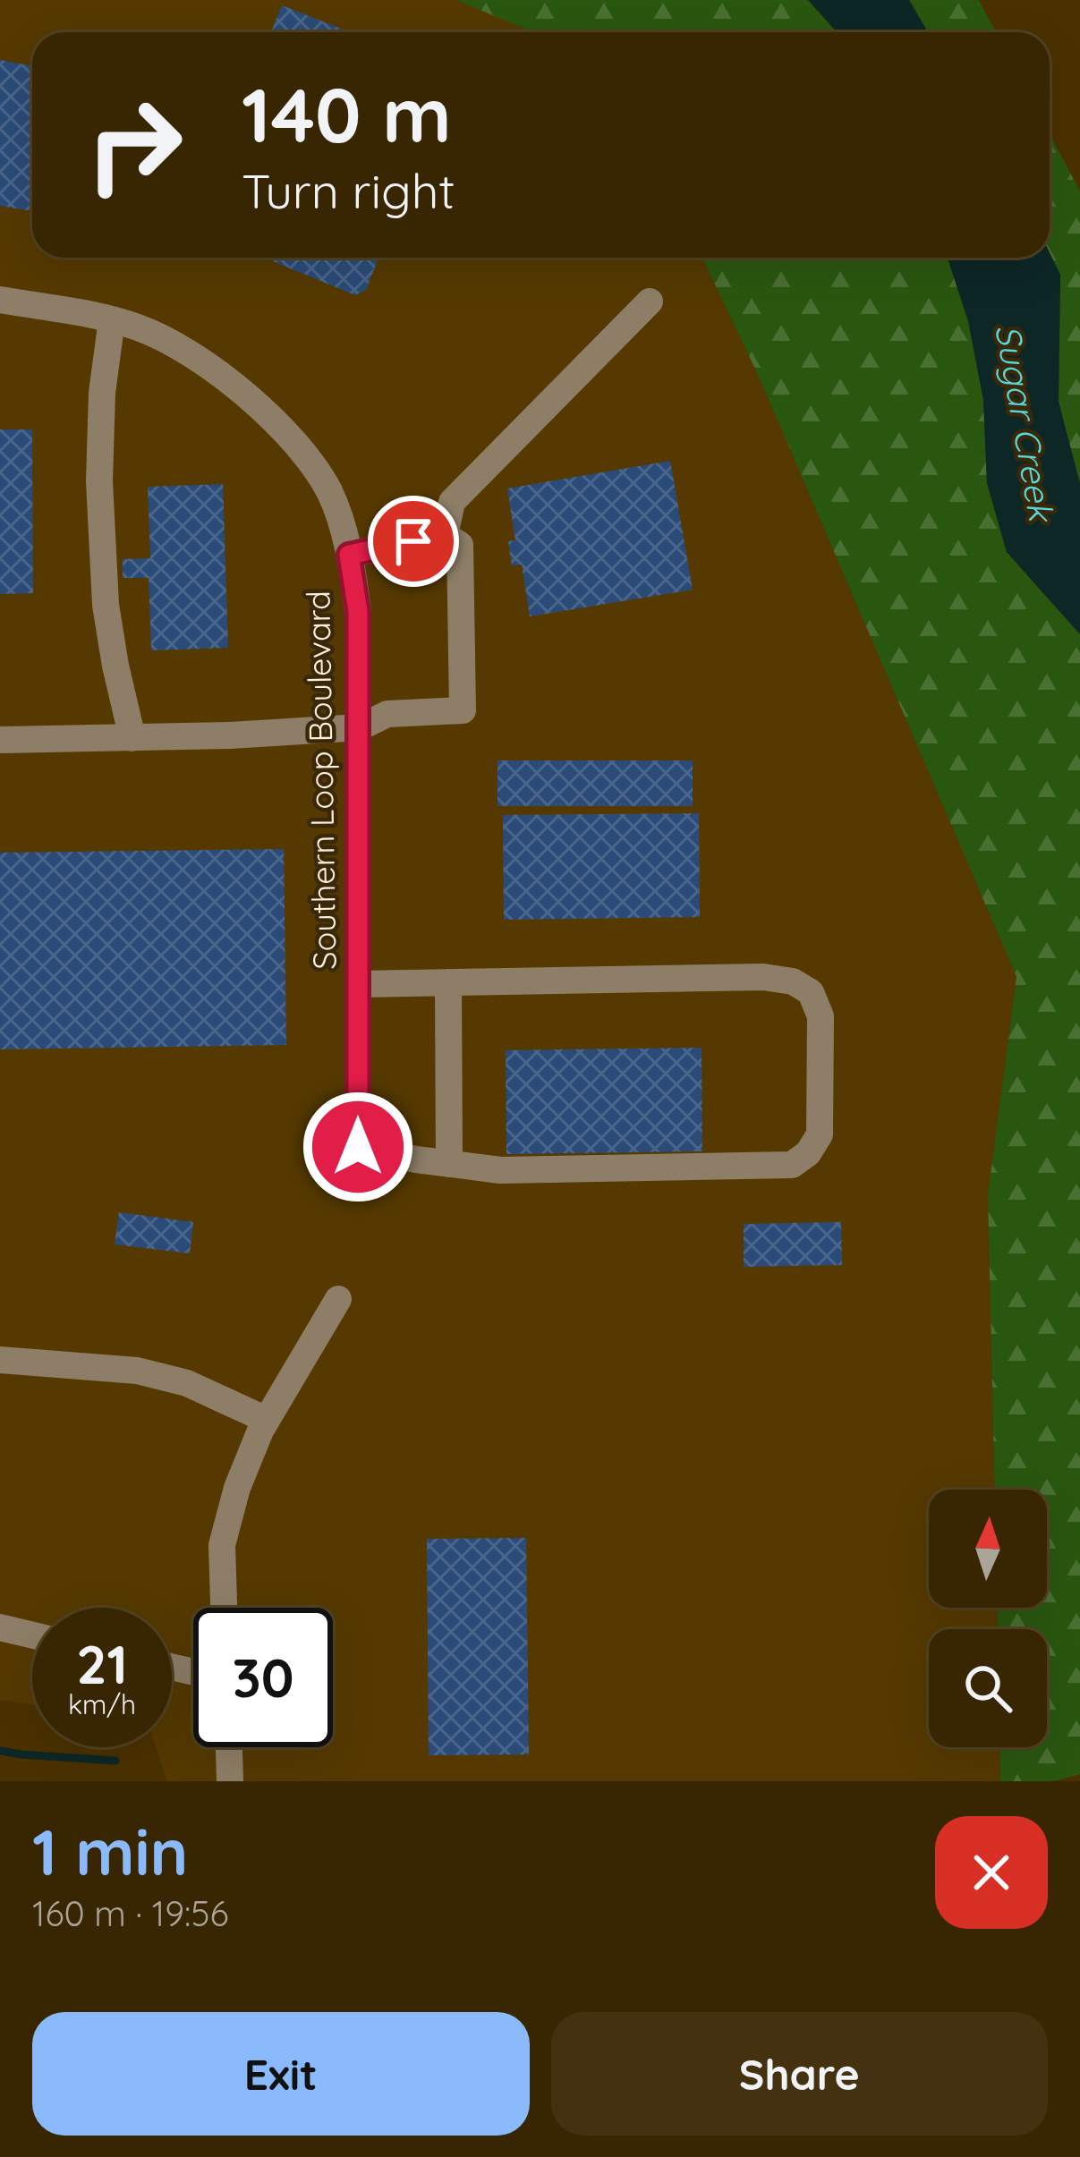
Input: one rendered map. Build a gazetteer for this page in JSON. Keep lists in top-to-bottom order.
{
  "streets": {
    "street": ["Southern Loop Boulevard"]
  },
  "water": ["Sugar Creek"],
  "north": "top",
  "page": {
    "turn": ["140 m", "Turn right"],
    "speed": "21 km/h",
    "limit": "30",
    "heading": ["1 min", "160 m · 19:56"],
    "buttons": ["Exit", "Share"]
  }
}
